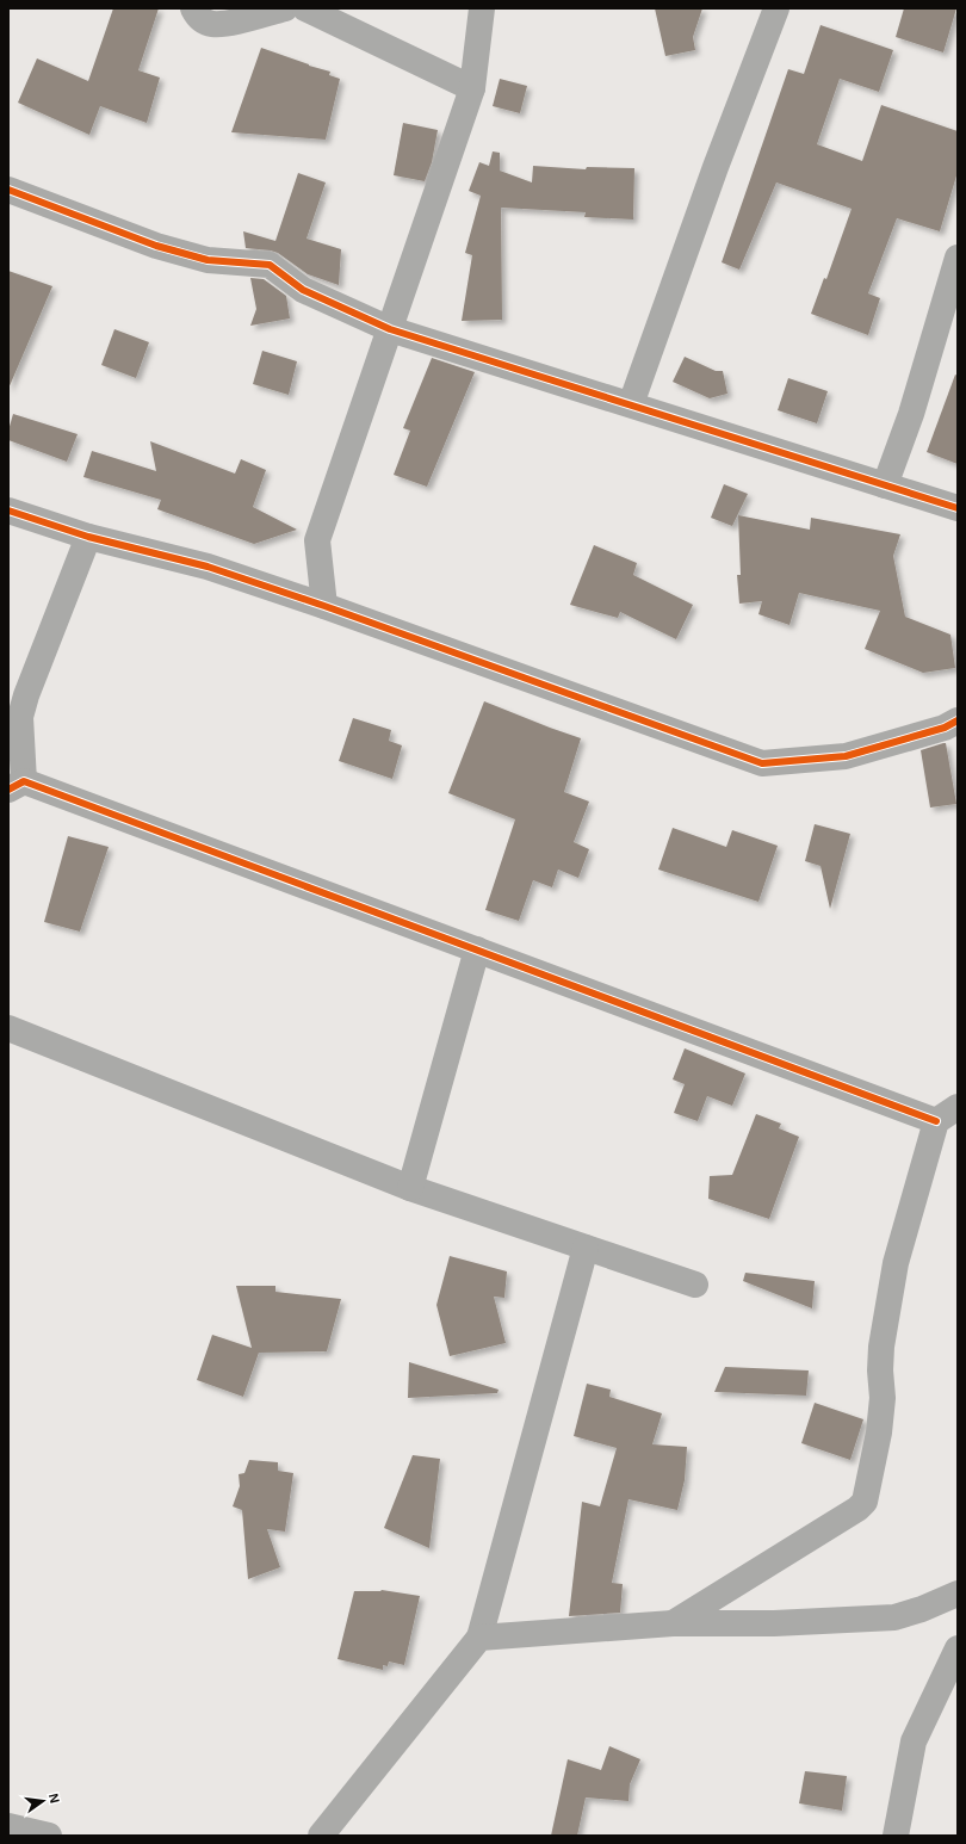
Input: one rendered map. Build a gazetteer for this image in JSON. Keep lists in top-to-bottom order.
{
  "north": "right"
}
